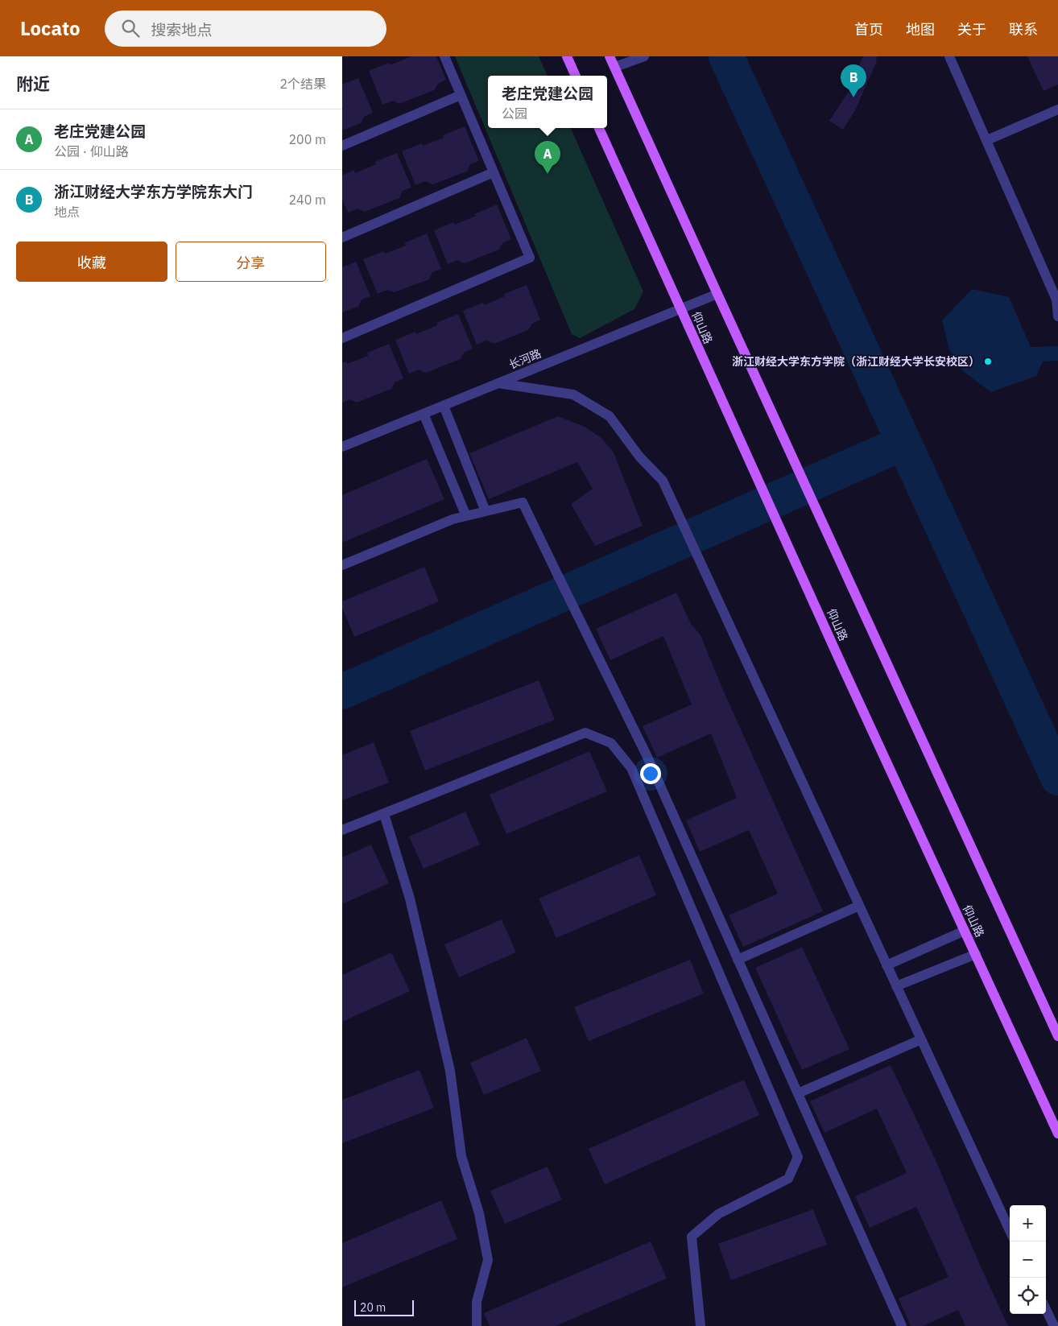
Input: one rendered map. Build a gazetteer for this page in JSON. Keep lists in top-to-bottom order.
{
  "streets": {
    "main road": ["仰山路"],
    "street": ["长河路"]
  },
  "crossings": [
    ["仰山路", "长河路"]
  ],
  "places": ["浙江财经大学东方学院（浙江财经大学长安校区）"],
  "scale_bar": "20 m",
  "page": {
    "header": "Locato",
    "search": "搜索地点",
    "nav": [
      "首页",
      "地图",
      "关于",
      "联系"
    ],
    "heading": ["附近", "2个结果"],
    "pins": ["B", "A"],
    "popup": ["老庄党建公园", "公园"],
    "list": [
      {
        "mark": "A",
        "name": "老庄党建公园",
        "note": "公园 · 仰山路",
        "value": "200 m"
      },
      {
        "mark": "B",
        "name": "浙江财经大学东方学院东大门",
        "note": "地点",
        "value": "240 m"
      }
    ],
    "buttons": ["收藏", "分享"],
    "map_buttons": ["+", "−"],
    "scale": "20 m"
  }
}
